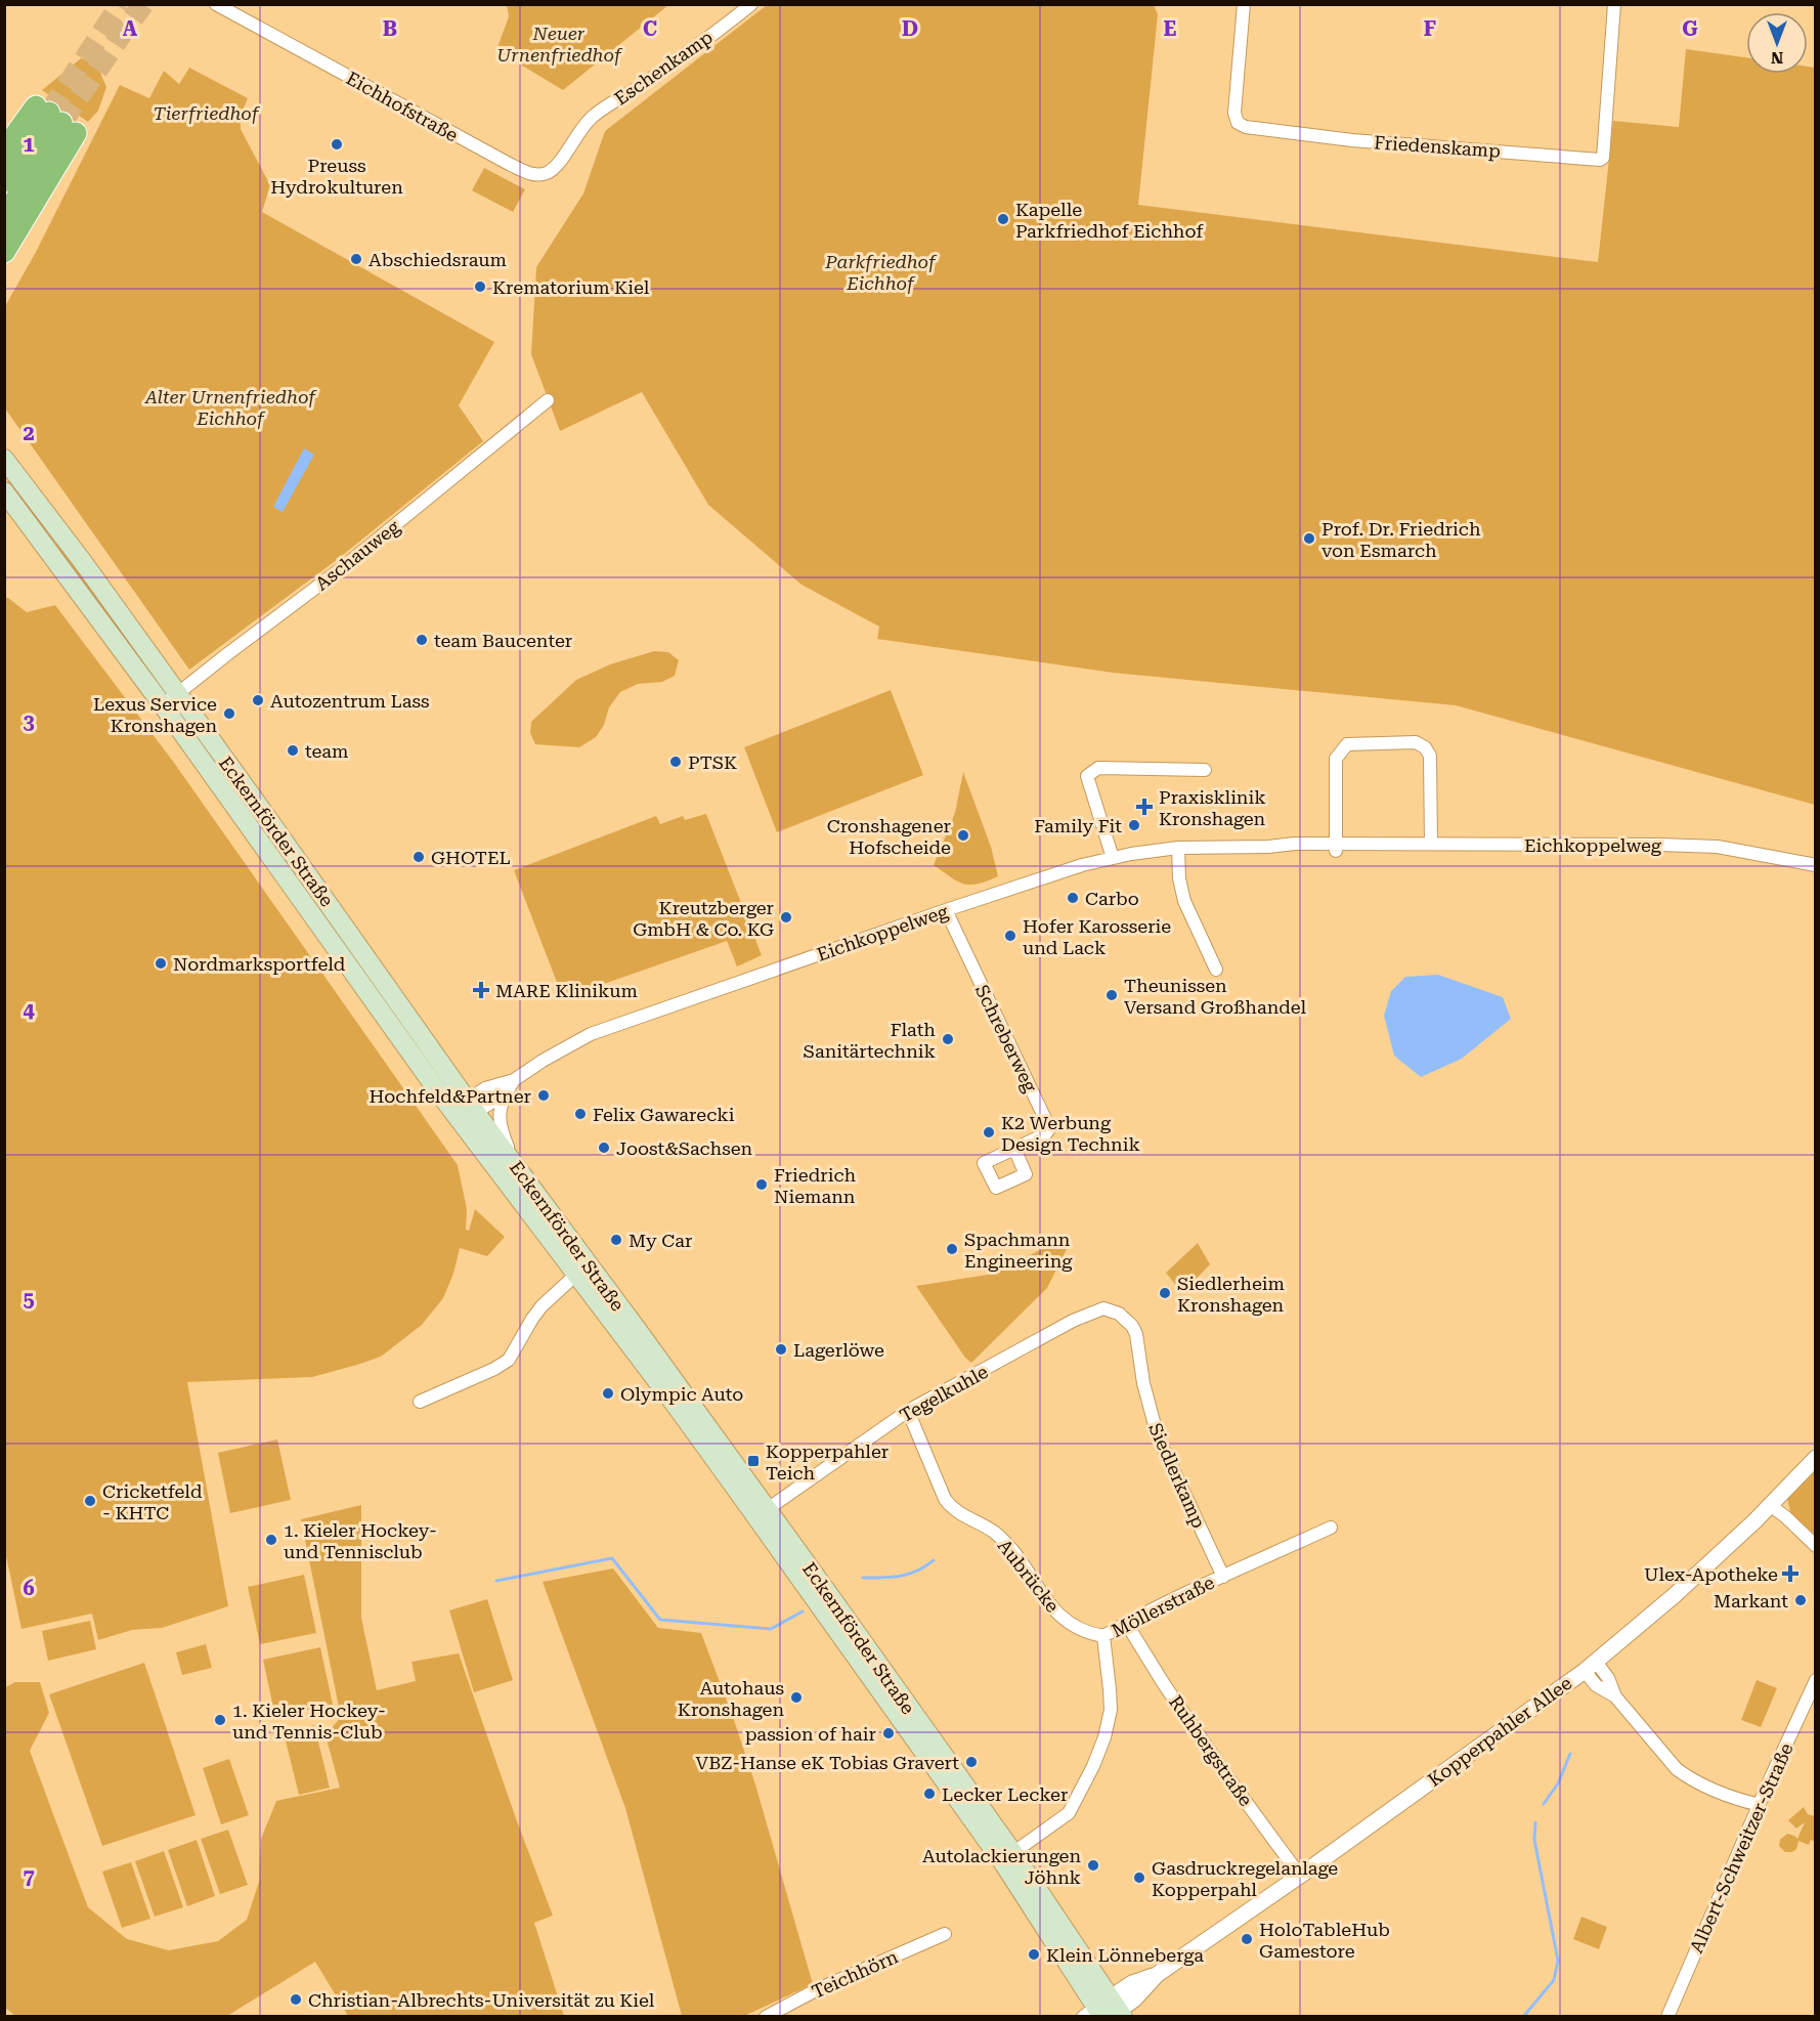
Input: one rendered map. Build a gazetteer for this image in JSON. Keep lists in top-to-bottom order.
{
  "streets": {
    "main road": ["Eckernförder Straße"],
    "street": [
      "Eschenkamp",
      "Eichhofstraße",
      "Friedenskamp",
      "Aschauweg",
      "Eichkoppelweg",
      "Schreberweg",
      "Tegelkuhle",
      "Siedlerkamp",
      "Aubrücke",
      "Möllerstraße",
      "Kopperpahler Allee",
      "Ruhbergstraße",
      "Albert-Schweitzer-Straße",
      "Teichhörn"
    ]
  },
  "crossings": [
    ["Eschenkamp", "Eichhofstraße"],
    ["Aschauweg", "Eckernförder Straße"],
    ["Eckernförder Straße", "Eichkoppelweg"],
    ["Eckernförder Straße", "Tegelkuhle"],
    ["Eckernförder Straße", "Möllerstraße"],
    ["Eckernförder Straße", "Kopperpahler Allee"],
    ["Eichkoppelweg", "Schreberweg"],
    ["Tegelkuhle", "Siedlerkamp"],
    ["Tegelkuhle", "Aubrücke"],
    ["Siedlerkamp", "Möllerstraße"],
    ["Aubrücke", "Möllerstraße"],
    ["Möllerstraße", "Ruhbergstraße"],
    ["Kopperpahler Allee", "Ruhbergstraße"]
  ],
  "parks": [
    "Neuer Urnenfriedhof",
    "Tierfriedhof",
    "Parkfriedhof Eichhof",
    "Alter Urnenfriedhof Eichhof"
  ],
  "places": {
    "other": [
      "Preuss Hydrokulturen",
      "Kapelle Parkfriedhof Eichhof",
      "Abschiedsraum",
      "Krematorium Kiel",
      "Prof. Dr. Friedrich von Esmarch",
      "team Baucenter",
      "Autozentrum Lass",
      "Lexus Service Kronshagen",
      "team",
      "PTSK",
      "Family Fit",
      "Cronshagener Hofscheide",
      "GHOTEL",
      "Carbo",
      "Kreutzberger GmbH & Co. KG",
      "Hofer Karosserie und Lack",
      "Nordmarksportfeld",
      "Theunissen Versand Großhandel",
      "Flath Sanitärtechnik",
      "Hochfeld&Partner",
      "Felix Gawarecki",
      "K2 Werbung Design Technik",
      "Joost&Sachsen",
      "Friedrich Niemann",
      "My Car",
      "Spachmann Engineering",
      "Siedlerheim Kronshagen",
      "Lagerlöwe",
      "Olympic Auto",
      "Cricketfeld - KHTC",
      "1. Kieler Hockey- und Tennisclub",
      "Markant",
      "Autohaus Kronshagen",
      "1. Kieler Hockey- und Tennis-Club",
      "passion of hair",
      "VBZ-Hanse eK Tobias Gravert",
      "Lecker Lecker",
      "Autolackierungen Jöhnk",
      "Gasdruckregelanlage Kopperpahl",
      "HoloTableHub Gamestore",
      "Klein Lönneberga",
      "Christian-Albrechts-Universität zu Kiel"
    ],
    "health": ["Praxisklinik Kronshagen", "MARE Klinikum", "Ulex-Apotheke"],
    "transit": ["Kopperpahler Teich"]
  },
  "north": "bottom",
  "grid": {
    "columns": [
      "A",
      "B",
      "C",
      "D",
      "E",
      "F",
      "G"
    ],
    "rows": [
      "1",
      "2",
      "3",
      "4",
      "5",
      "6",
      "7"
    ]
  }
}
